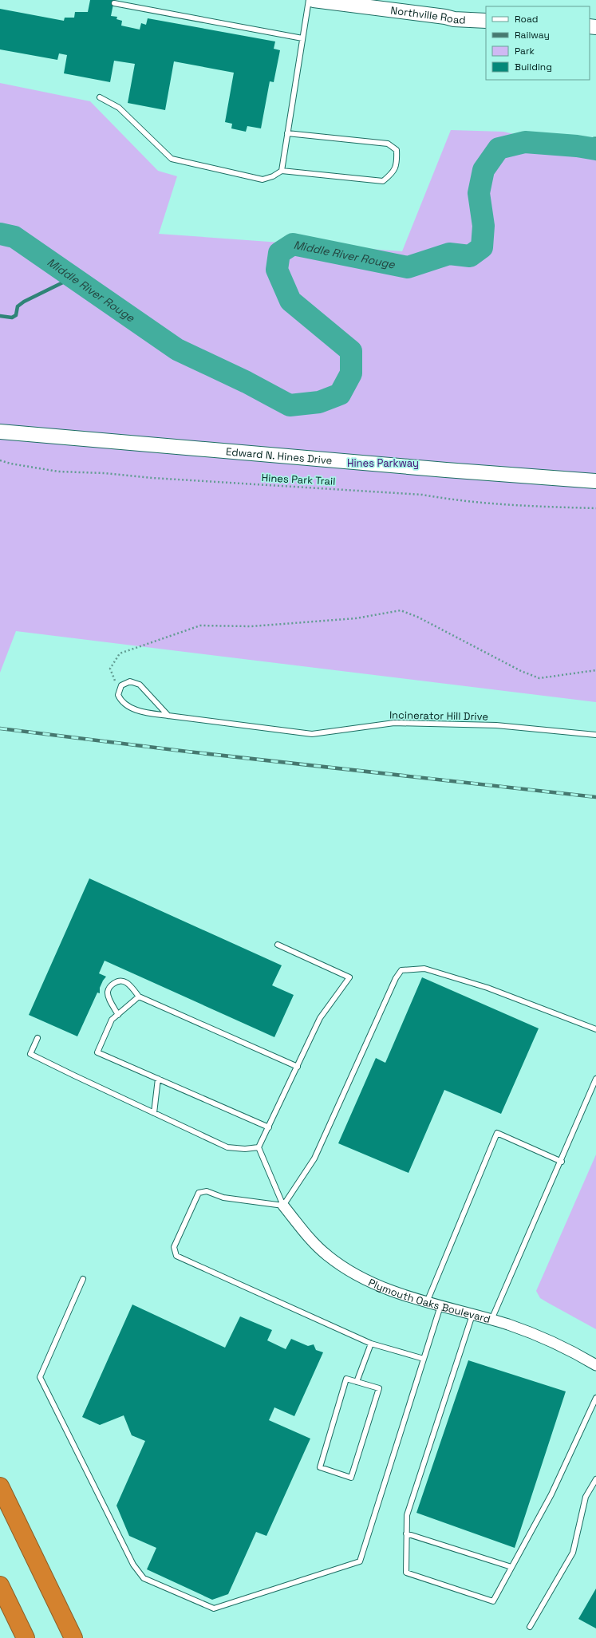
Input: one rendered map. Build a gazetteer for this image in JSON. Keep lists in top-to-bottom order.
{
  "streets": {
    "street": ["Northville Road", "Edward N. Hines Drive", "Plymouth Oaks Boulevard"],
    "lane": ["Incinerator Hill Drive"],
    "path": ["Hines Park Trail"]
  },
  "water": ["Middle River Rouge"],
  "parks": ["Hines Parkway"],
  "legend": [
    "Road",
    "Railway",
    "Park",
    "Building"
  ]
}
